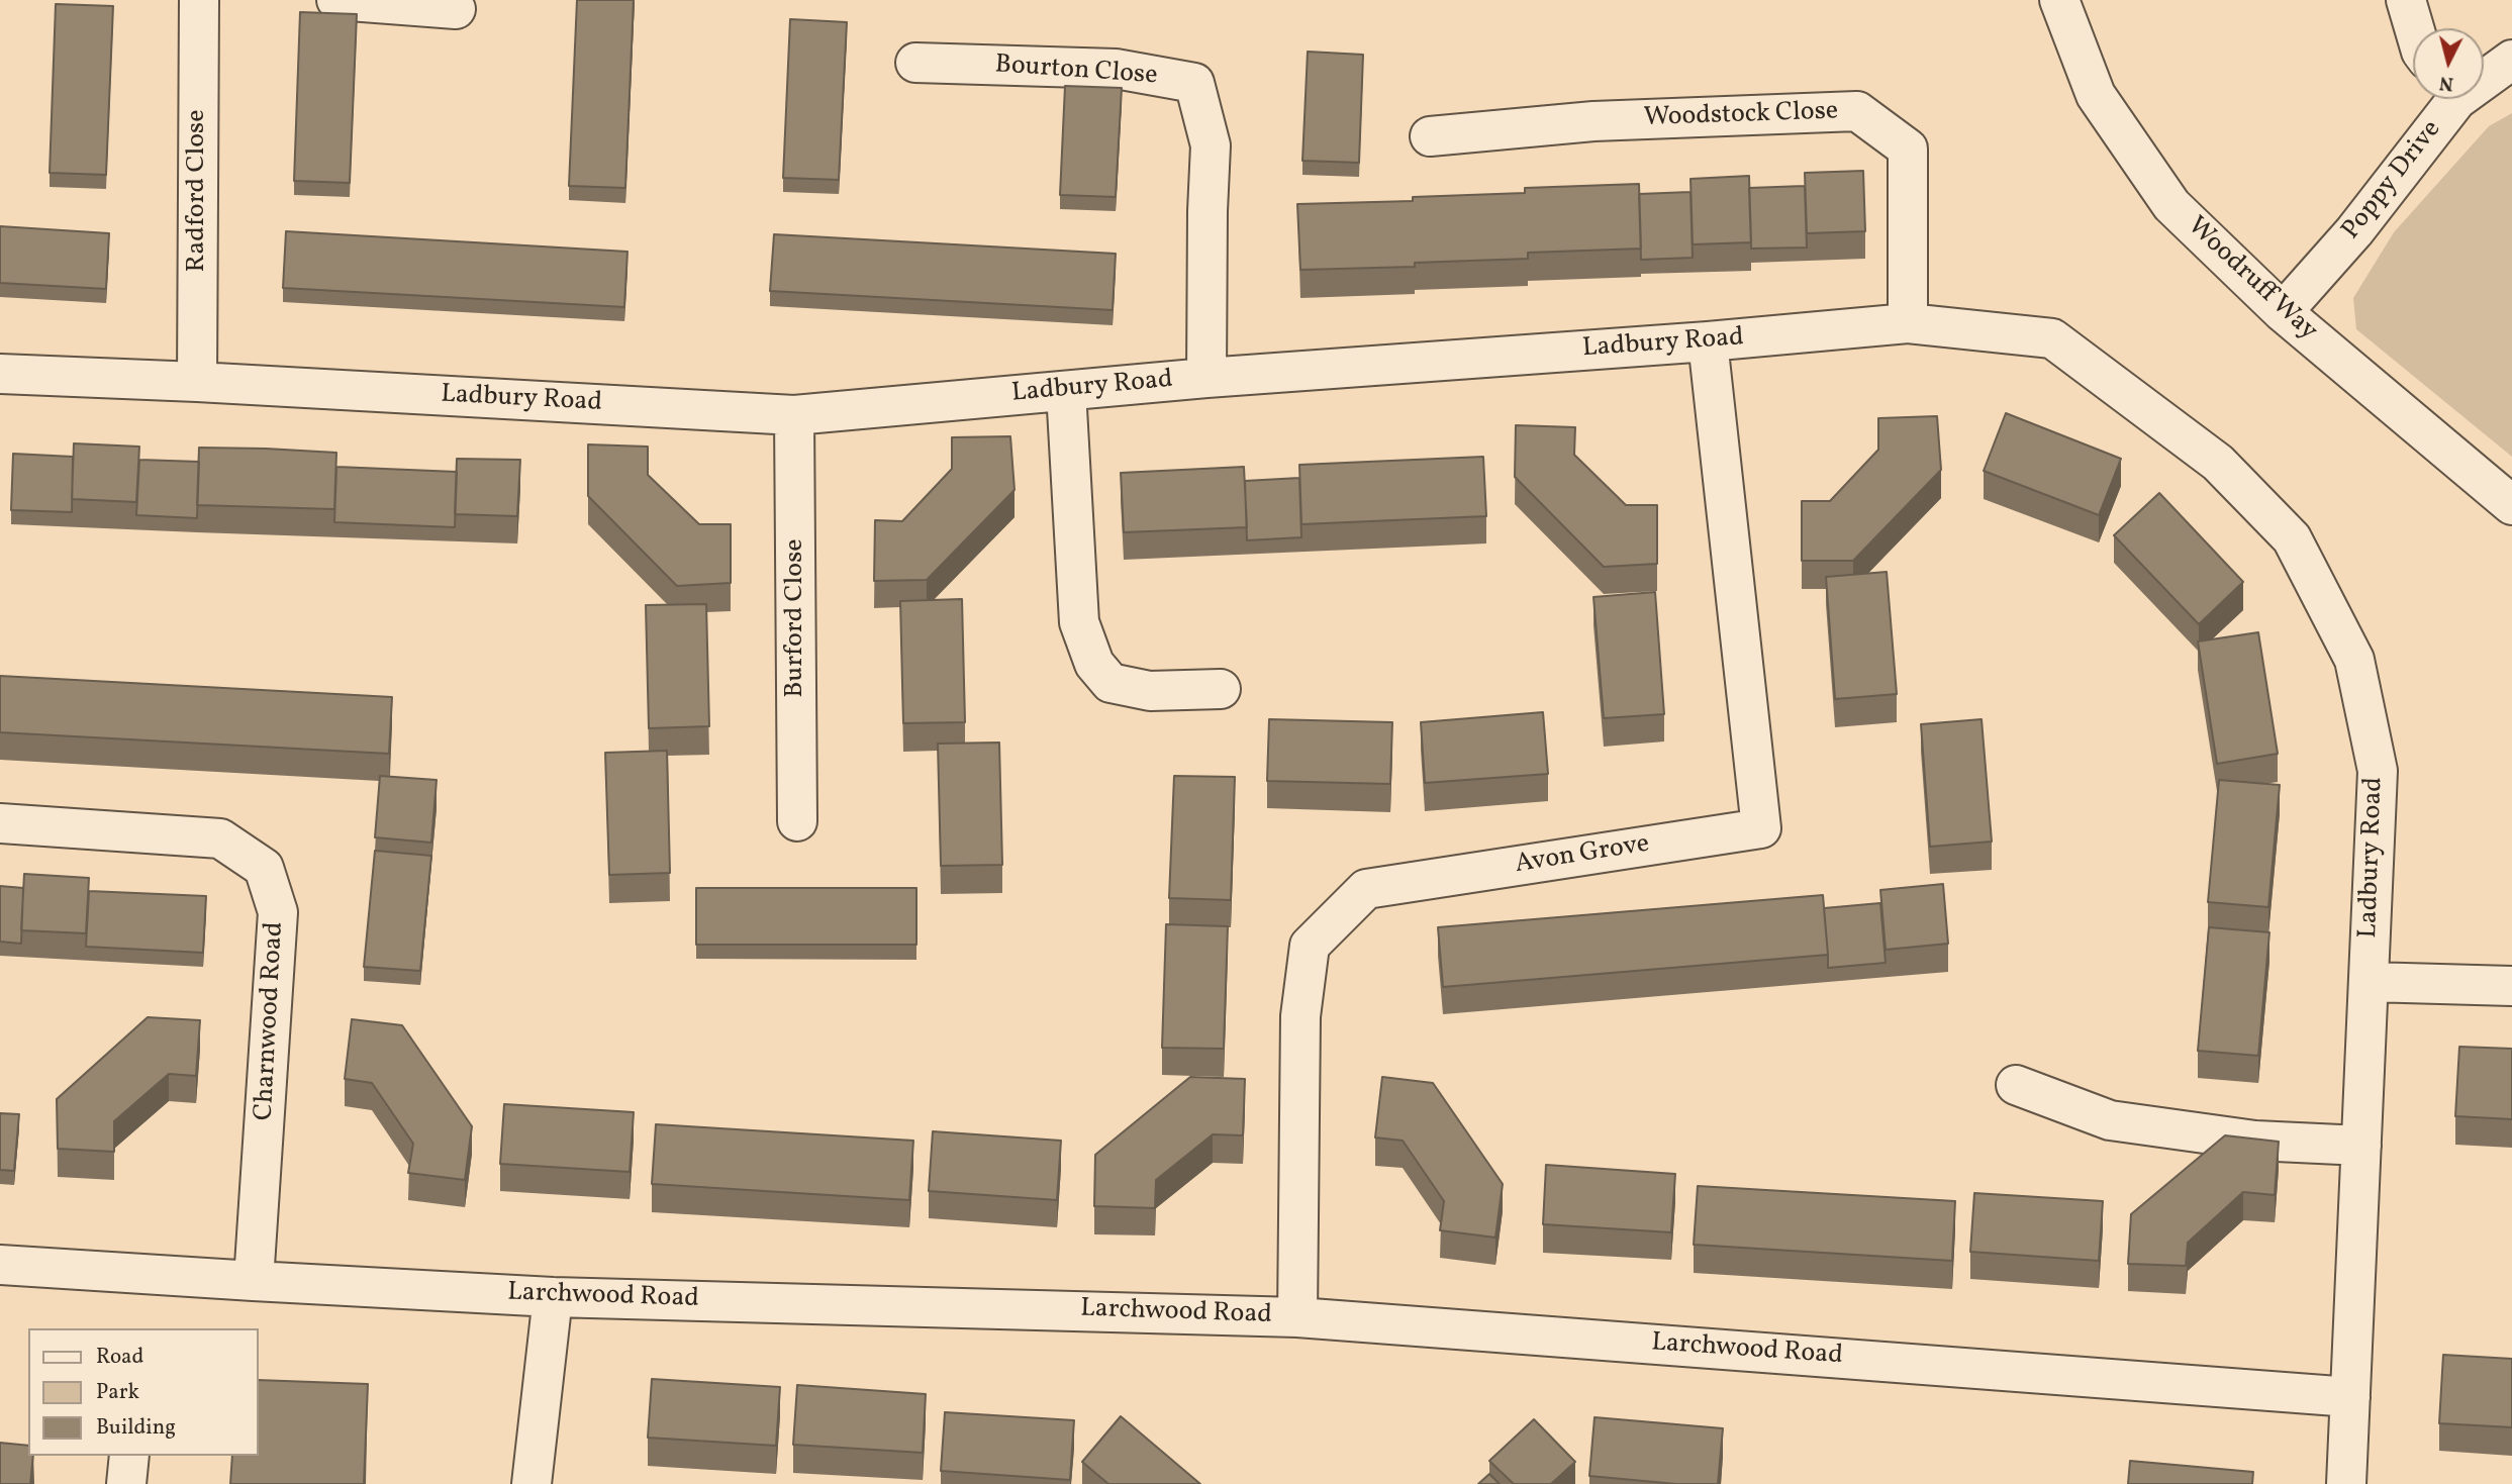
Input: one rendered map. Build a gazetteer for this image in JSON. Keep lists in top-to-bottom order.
{
  "streets": {
    "street": [
      "Bourton Close",
      "Woodstock Close",
      "Poppy Drive",
      "Radford Close",
      "Woodruff Way",
      "Ladbury Road",
      "Burford Close",
      "Avon Grove",
      "Charnwood Road",
      "Larchwood Road"
    ]
  },
  "crossings": [
    ["Bourton Close", "Ladbury Road"],
    ["Woodstock Close", "Ladbury Road"],
    ["Poppy Drive", "Woodruff Way"],
    ["Radford Close", "Ladbury Road"],
    ["Ladbury Road", "Burford Close"],
    ["Ladbury Road", "Avon Grove"],
    ["Ladbury Road", "Larchwood Road"],
    ["Avon Grove", "Larchwood Road"],
    ["Charnwood Road", "Larchwood Road"]
  ],
  "legend": ["Road", "Park", "Building"],
  "north": "bottom"
}
